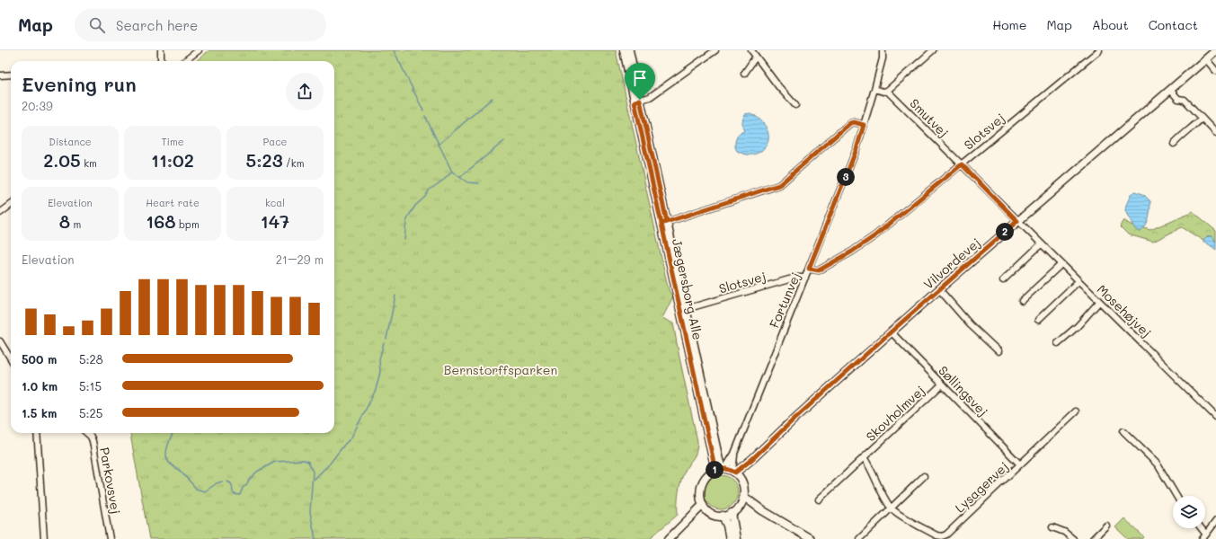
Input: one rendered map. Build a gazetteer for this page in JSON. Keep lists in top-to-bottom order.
{
  "streets": {
    "street": [
      "Smutvej",
      "Slotsvej",
      "Vilvordevej",
      "Jægersborg Alle",
      "Fortunvej",
      "Mosehøjvej",
      "Søllingsvej",
      "Skovholmvej",
      "Parkovsvej",
      "Lysagervej"
    ]
  },
  "crossings": [
    ["Smutvej", "Slotsvej"],
    ["Smutvej", "Vilvordevej"],
    ["Smutvej", "Mosehøjvej"],
    ["Slotsvej", "Jægersborg Alle"],
    ["Slotsvej", "Fortunvej"],
    ["Vilvordevej", "Jægersborg Alle"],
    ["Vilvordevej", "Fortunvej"],
    ["Vilvordevej", "Mosehøjvej"],
    ["Vilvordevej", "Søllingsvej"],
    ["Jægersborg Alle", "Fortunvej"],
    ["Søllingsvej", "Skovholmvej"],
    ["Søllingsvej", "Lysagervej"],
    ["Skovholmvej", "Lysagervej"]
  ],
  "parks": ["Bernstorffsparken"],
  "page": {
    "header": "Map",
    "search": "Search here",
    "nav": [
      "Home",
      "Map",
      "About",
      "Contact"
    ],
    "heading": ["Evening run", "20:39"],
    "stats": [
      ["Distance", "2.05 km"],
      ["Time", "11:02"],
      ["Pace", "5:23 /km"],
      ["Elevation", "8 m"],
      ["Heart rate", "168 bpm"],
      ["kcal", "147"]
    ],
    "pins": ["3", "2", "1"],
    "chart": ["Elevation", "21–29 m"],
    "list": [
      {
        "name": "500 m",
        "note": "5:28"
      },
      {
        "name": "1.0 km",
        "note": "5:15"
      },
      {
        "name": "1.5 km",
        "note": "5:25"
      }
    ]
  }
}
